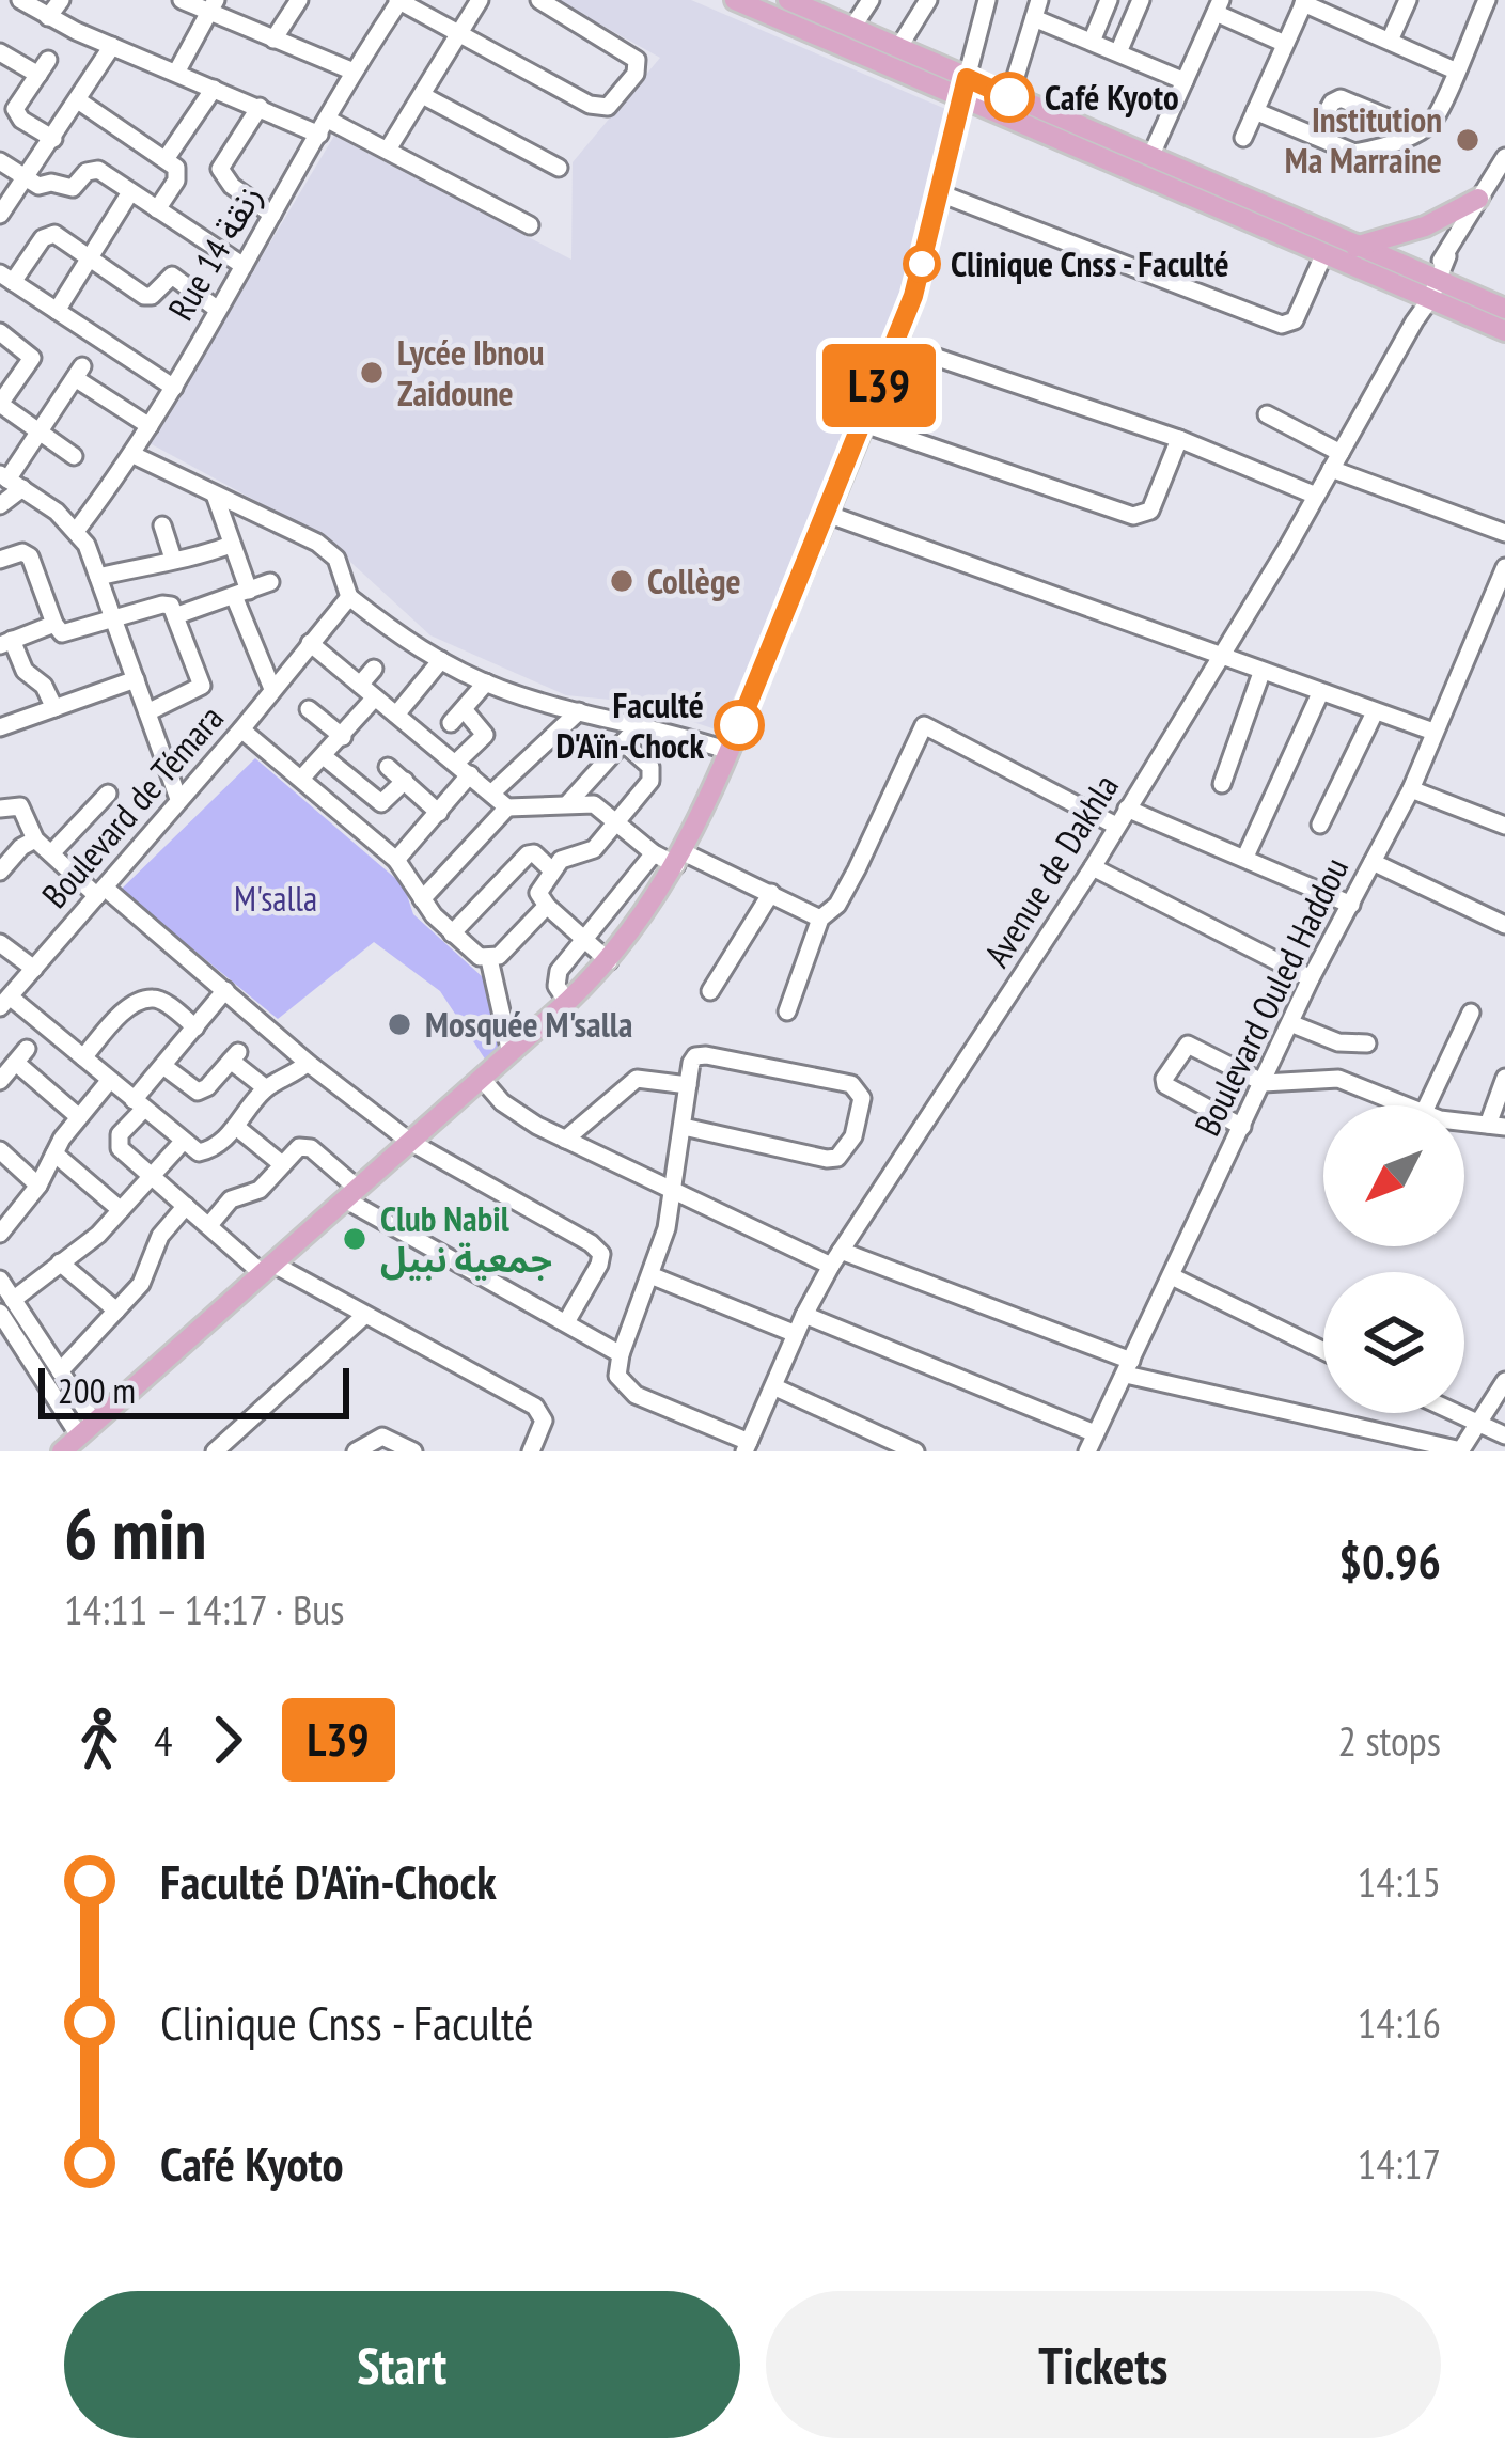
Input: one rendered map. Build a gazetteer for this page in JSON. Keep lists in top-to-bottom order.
{
  "streets": {
    "street": [
      "Rue 14 زنقة",
      "Boulevard de Témara",
      "Avenue de Dakhla",
      "Boulevard Ouled Haddou"
    ]
  },
  "parks": ["M'salla"],
  "places": [
    "Café Kyoto",
    "Institution Ma Marraine",
    "Clinique Cnss - Faculté",
    "Lycée Ibnou Zaidoune",
    "Collège",
    "Faculté D'Aïn-Chock",
    "Mosquée M'salla",
    "Club Nabil جمعية نبيل"
  ],
  "lines": ["bus line L39"],
  "scale_bar": "200 m",
  "north": "bottom left",
  "page": {
    "on_map": "L39",
    "scale": "200 m",
    "heading": ["6 min", "14:11 – 14:17 · Bus", "$0.96"],
    "legs": ["4", "L39", "2 stops"],
    "list": [
      {
        "name": "Faculté D'Aïn-Chock",
        "value": "14:15"
      },
      {
        "name": "Clinique Cnss - Faculté",
        "value": "14:16"
      },
      {
        "name": "Café Kyoto",
        "value": "14:17"
      }
    ],
    "buttons": ["Start", "Tickets"]
  }
}
